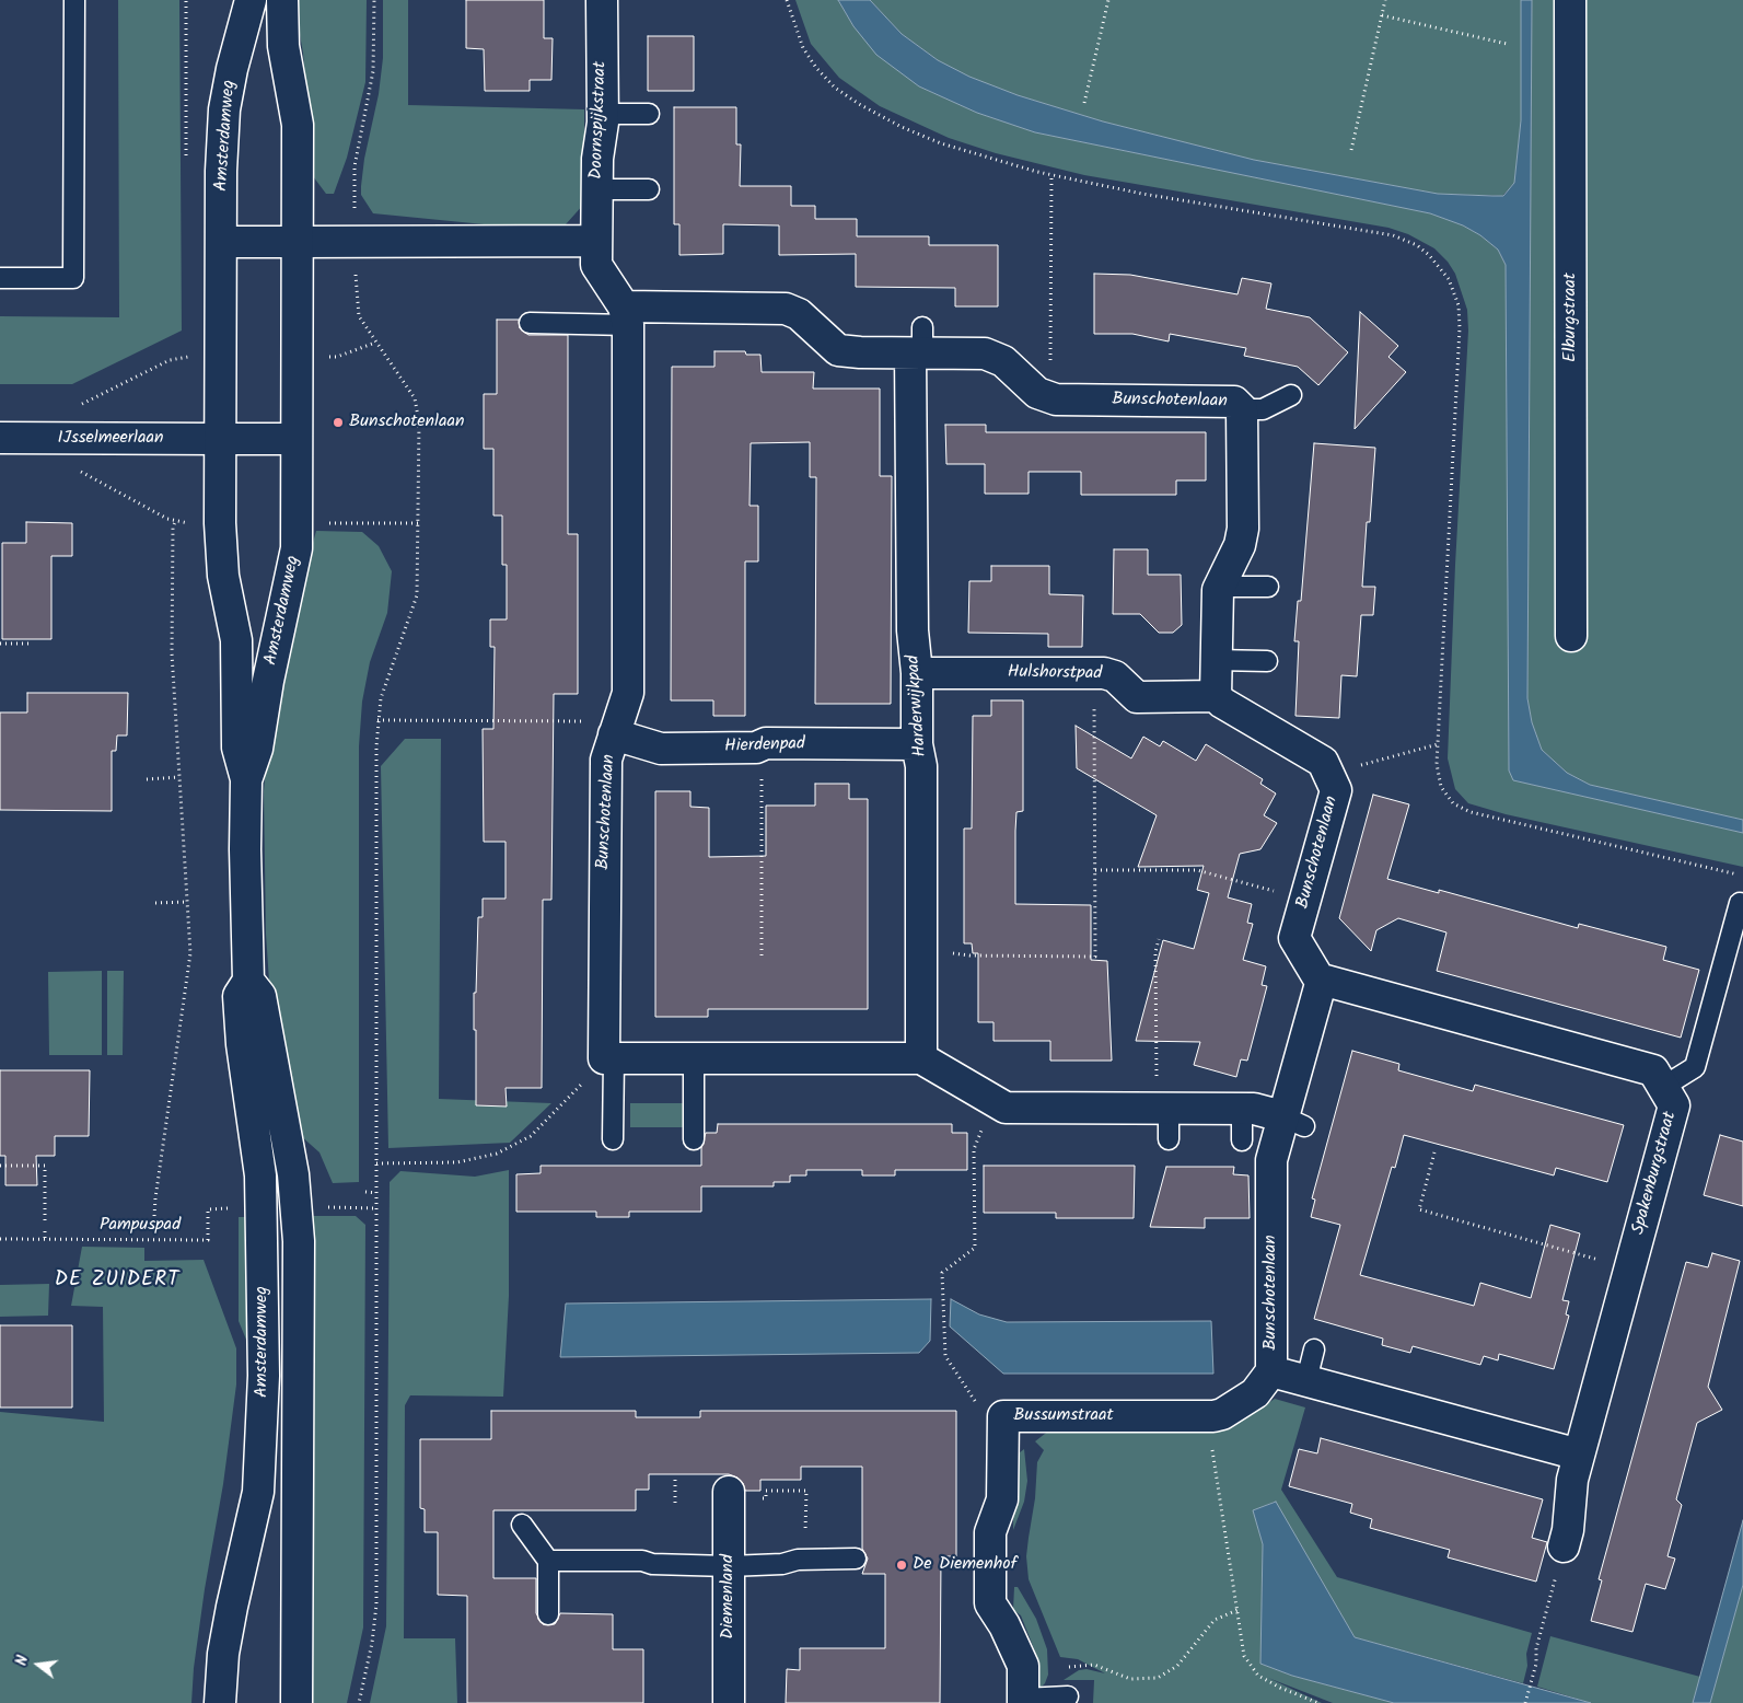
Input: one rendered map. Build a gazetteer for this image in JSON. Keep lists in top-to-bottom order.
{
  "streets": {
    "street": [
      "Doornspijkstraat",
      "Amsterdamweg",
      "Elburgstraat",
      "Bunschotenlaan",
      "IJsselmeerlaan",
      "Hulshorstpad",
      "Harderwijkpad",
      "Hierdenpad",
      "Spakenburgstraat",
      "Bussumstraat",
      "Diemenland"
    ],
    "path": ["Pampuspad"]
  },
  "crossings": [
    ["Amsterdamweg", "IJsselmeerlaan"],
    ["Bunschotenlaan", "Hulshorstpad"],
    ["Bunschotenlaan", "Harderwijkpad"],
    ["Bunschotenlaan", "Hierdenpad"],
    ["Bunschotenlaan", "Spakenburgstraat"],
    ["Bunschotenlaan", "Bussumstraat"],
    ["Hulshorstpad", "Harderwijkpad"],
    ["Harderwijkpad", "Hierdenpad"]
  ],
  "districts": ["DE ZUIDERT"],
  "places": ["Bunschotenlaan", "De Diemenhof"],
  "north": "left"
}
